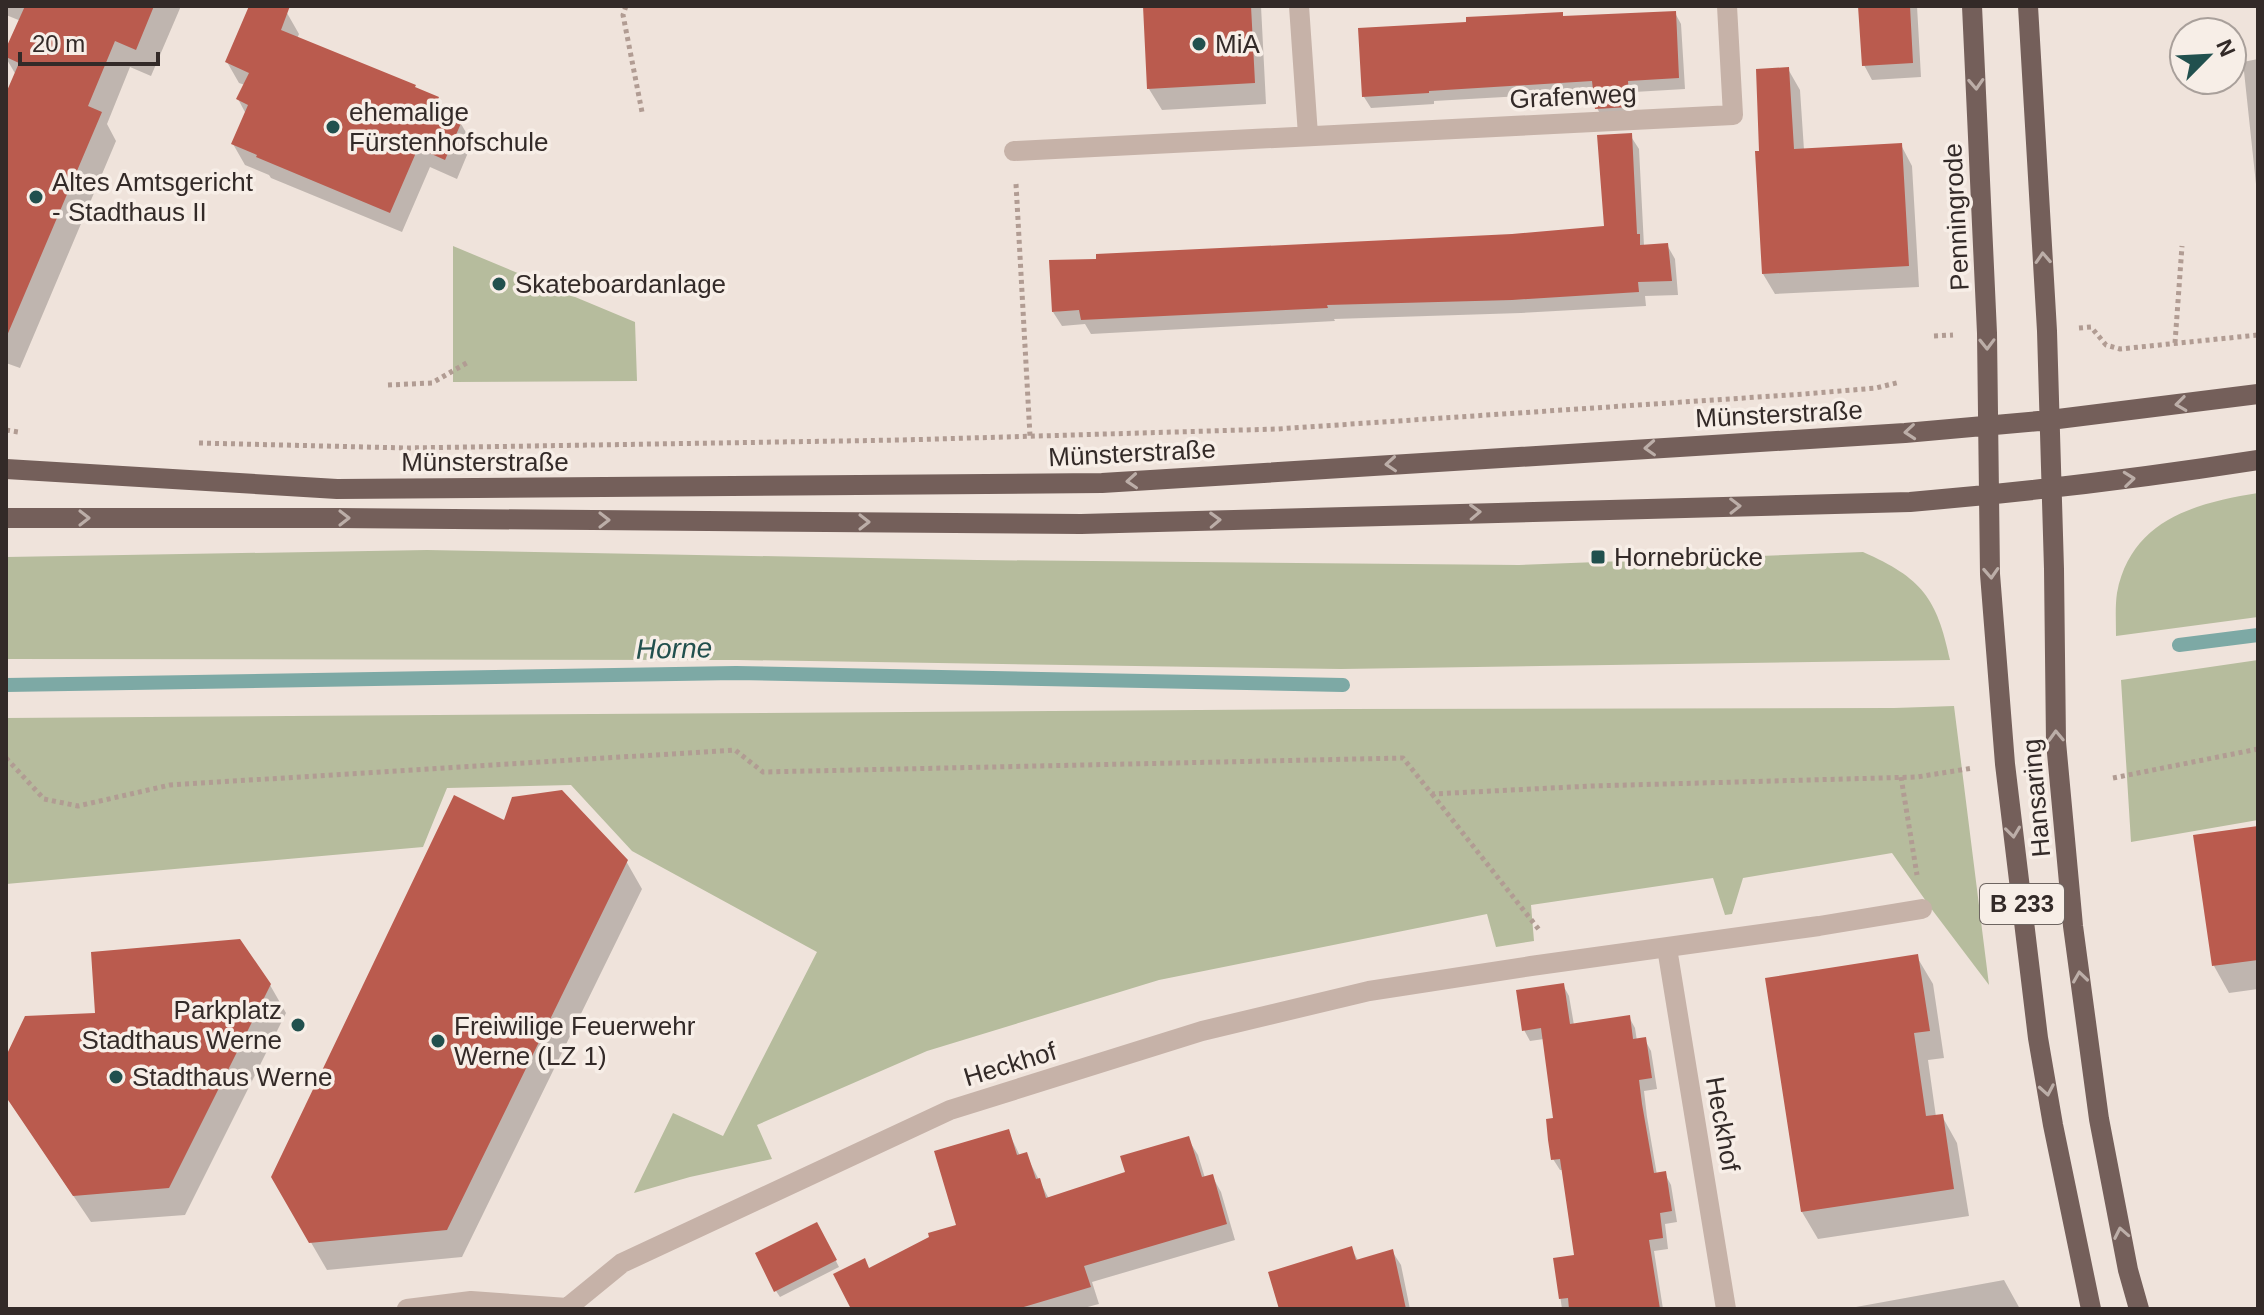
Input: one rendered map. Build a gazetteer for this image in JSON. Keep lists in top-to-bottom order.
{
  "streets": {
    "main road": [
      "Penningrode",
      "Münsterstraße",
      "Hansaring",
      "B 233"
    ],
    "street": ["Grafenweg", "Heckhof"]
  },
  "crossings": [
    ["Penningrode", "Münsterstraße"],
    ["Penningrode", "Hansaring"],
    ["Münsterstraße", "Hansaring"]
  ],
  "water": ["Horne"],
  "places": {
    "other": [
      "MiA",
      "ehemalige Fürstenhofschule",
      "Altes Amtsgericht - Stadthaus II",
      "Skateboardanlage",
      "Parkplatz Stadthaus Werne",
      "Freiwilige Feuerwehr Werne (LZ 1)",
      "Stadthaus Werne"
    ],
    "transit": ["Hornebrücke"]
  },
  "scale_bar": "20 m",
  "north": "top right"
}
